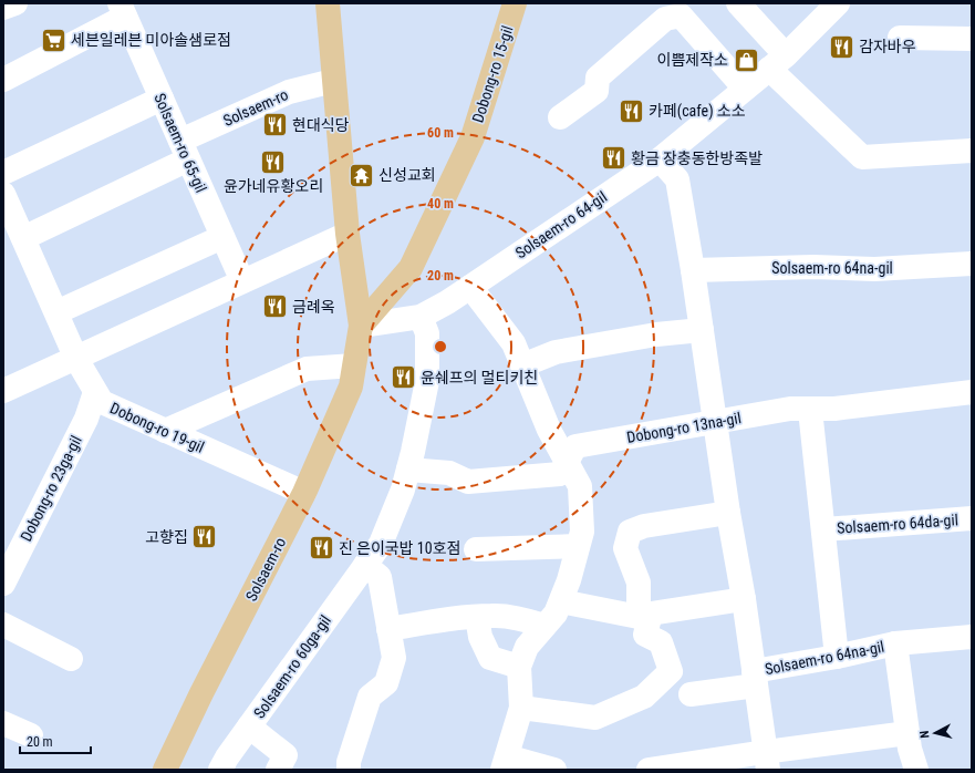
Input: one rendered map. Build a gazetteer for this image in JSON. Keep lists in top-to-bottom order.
{
  "streets": {
    "main road": ["Dobong-ro 15-gil", "Solsaem-ro"],
    "street": [
      "Solsaem-ro 65-gil",
      "Solsaem-ro 64-gil",
      "Solsaem-ro 64na-gil",
      "Dobong-ro 19-gil",
      "Dobong-ro 13na-gil",
      "Dobong-ro 23ga-gil",
      "Solsaem-ro 64da-gil",
      "Solsaem-ro 60ga-gil"
    ]
  },
  "crossings": [
    ["Dobong-ro 15-gil", "Solsaem-ro"],
    ["Dobong-ro 15-gil", "Solsaem-ro 64-gil"],
    ["Solsaem-ro", "Solsaem-ro 65-gil"],
    ["Solsaem-ro", "Solsaem-ro 64-gil"],
    ["Solsaem-ro", "Dobong-ro 19-gil"],
    ["Solsaem-ro 64-gil", "Solsaem-ro 64na-gil"],
    ["Solsaem-ro 64-gil", "Solsaem-ro 60ga-gil"],
    ["Solsaem-ro 64na-gil", "Dobong-ro 13na-gil"],
    ["Dobong-ro 19-gil", "Dobong-ro 23ga-gil"]
  ],
  "places": {
    "supermarket": ["세븐일레븐 미아솔샘로점"],
    "restaurant": [
      "감자바우",
      "카페(cafe) 소소",
      "현대식당",
      "황금 장충동한방족발",
      "윤가네유황오리",
      "금례옥",
      "윤쉐프의 멀티키친",
      "고향집",
      "진 은이국밥 10호점"
    ],
    "shop": ["이쁨제작소"],
    "temple": ["신성교회"]
  },
  "scale_bar": "20 m",
  "north": "left",
  "rings": ["60 m", "40 m", "20 m"]
}
